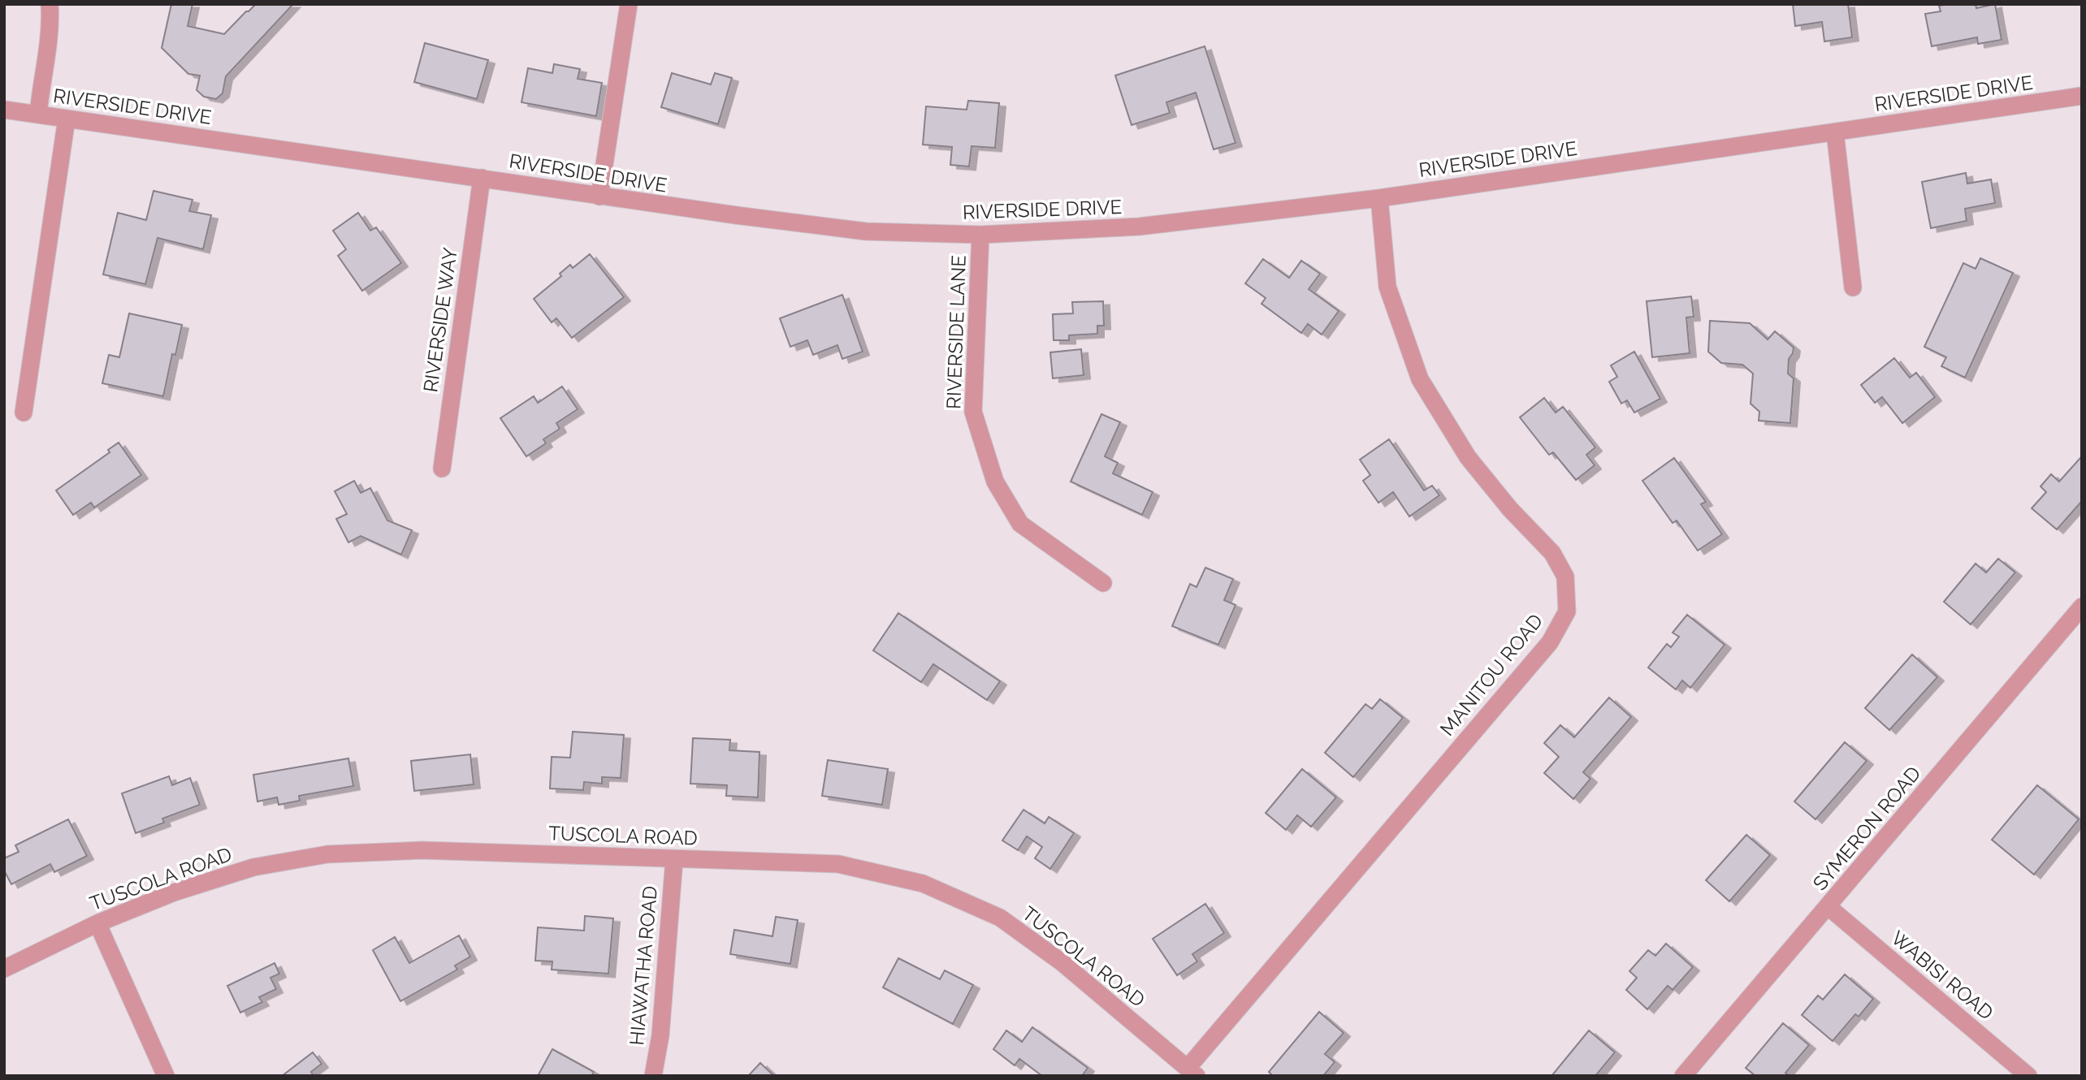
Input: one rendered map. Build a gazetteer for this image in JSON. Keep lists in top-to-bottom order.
{
  "streets": {
    "street": [
      "RIVERSIDE DRIVE",
      "RIVERSIDE WAY",
      "RIVERSIDE LANE",
      "MANITOU ROAD",
      "SYMERON ROAD",
      "TUSCOLA ROAD",
      "HIAWATHA ROAD",
      "WABISI ROAD"
    ]
  },
  "crossings": [
    ["RIVERSIDE DRIVE", "RIVERSIDE WAY"],
    ["RIVERSIDE DRIVE", "RIVERSIDE LANE"],
    ["RIVERSIDE DRIVE", "MANITOU ROAD"],
    ["MANITOU ROAD", "TUSCOLA ROAD"],
    ["SYMERON ROAD", "WABISI ROAD"],
    ["TUSCOLA ROAD", "HIAWATHA ROAD"]
  ]
}
